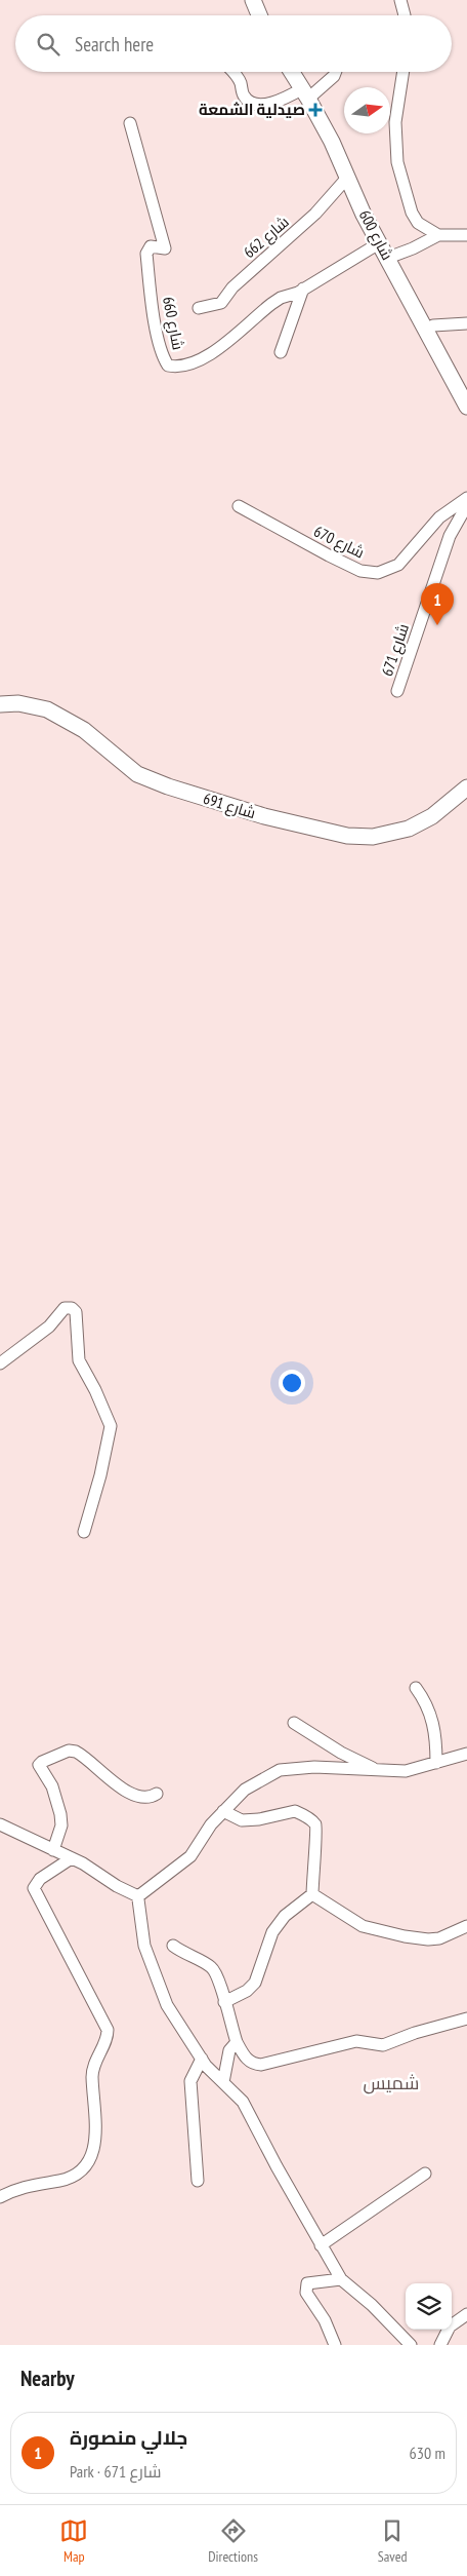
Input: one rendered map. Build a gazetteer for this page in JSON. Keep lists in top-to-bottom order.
{
  "streets": {
    "main road": ["شارع 600", "شارع 691"],
    "street": [
      "شارع 662",
      "شارع 660",
      "شارع 670",
      "شارع 671"
    ]
  },
  "crossings": [
    ["شارع 600", "شارع 662"],
    ["شارع 600", "شارع 660"]
  ],
  "districts": ["شميس"],
  "places": {
    "health": ["صيدلية الشمعة"]
  },
  "north": "right",
  "page": {
    "search": "Search here",
    "pins": "1",
    "heading": "Nearby",
    "list": [
      {
        "mark": "1",
        "name": "جلالي منصورة",
        "note": "Park · شارع 671",
        "value": "630 m"
      }
    ],
    "nav": ["Map", "Directions", "Saved"]
  }
}
